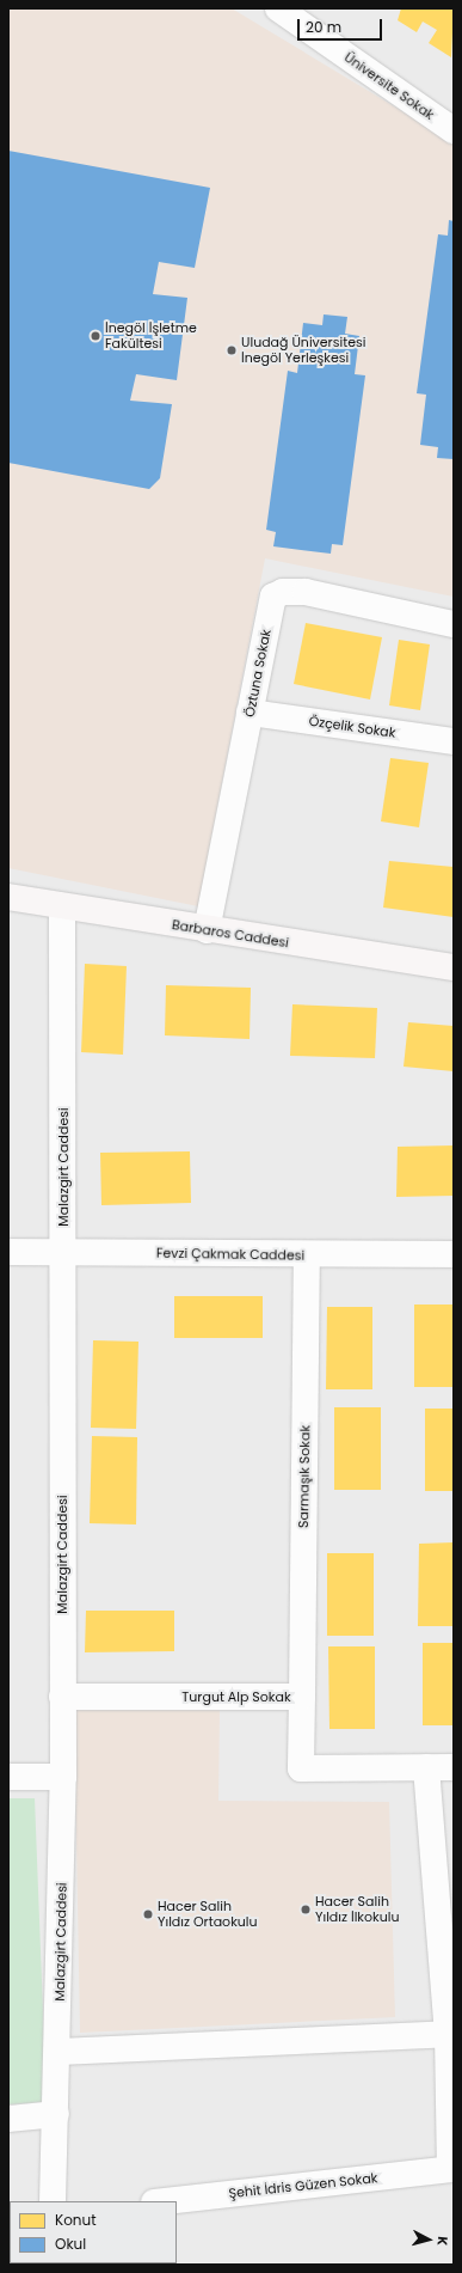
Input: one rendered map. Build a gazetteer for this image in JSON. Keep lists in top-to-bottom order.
{
  "streets": {
    "main road": ["Barbaros Caddesi"],
    "street": [
      "Üniversite Sokak",
      "Öztuna Sokak",
      "Özçelik Sokak",
      "Malazgirt Caddesi",
      "Fevzi Çakmak Caddesi",
      "Sarmaşık Sokak",
      "Turgut Alp Sokak",
      "Şehit İdris Güzen Sokak"
    ]
  },
  "crossings": [
    ["Öztuna Sokak", "Özçelik Sokak"],
    ["Öztuna Sokak", "Barbaros Caddesi"],
    ["Barbaros Caddesi", "Malazgirt Caddesi"],
    ["Malazgirt Caddesi", "Fevzi Çakmak Caddesi"],
    ["Malazgirt Caddesi", "Turgut Alp Sokak"],
    ["Fevzi Çakmak Caddesi", "Sarmaşık Sokak"],
    ["Sarmaşık Sokak", "Turgut Alp Sokak"]
  ],
  "places": [
    "İnegöl İşletme Fakültesi",
    "Uludağ Üniversitesi İnegöl Yerleşkesi",
    "Hacer Salih Yıldız İlkokulu",
    "Hacer Salih Yıldız Ortaokulu"
  ],
  "legend": ["Konut", "Okul"],
  "scale_bar": "20 m",
  "north": "right"
}
